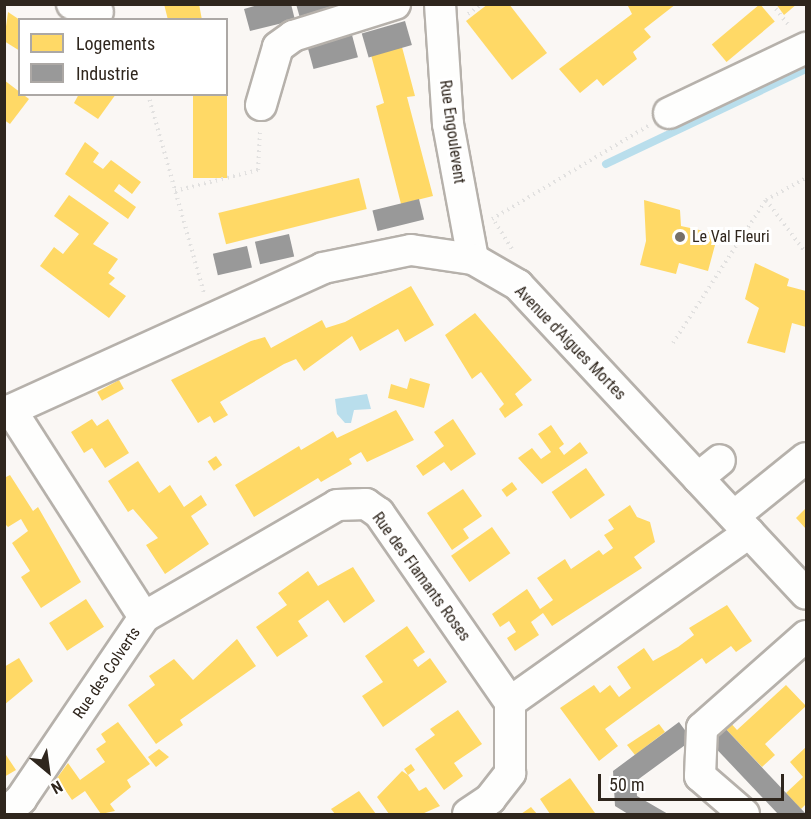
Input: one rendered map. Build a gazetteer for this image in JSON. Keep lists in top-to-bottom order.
{
  "streets": {
    "street": [
      "Rue Engoulevent",
      "Avenue d'Aigues Mortes",
      "Rue des Flamants Roses",
      "Rue des Colverts"
    ]
  },
  "crossings": [
    ["Rue Engoulevent", "Avenue d'Aigues Mortes"],
    ["Rue des Flamants Roses", "Rue des Colverts"]
  ],
  "places": ["Le Val Fleuri"],
  "legend": ["Logements", "Industrie"],
  "scale_bar": "50 m",
  "north": "bottom right"
}
